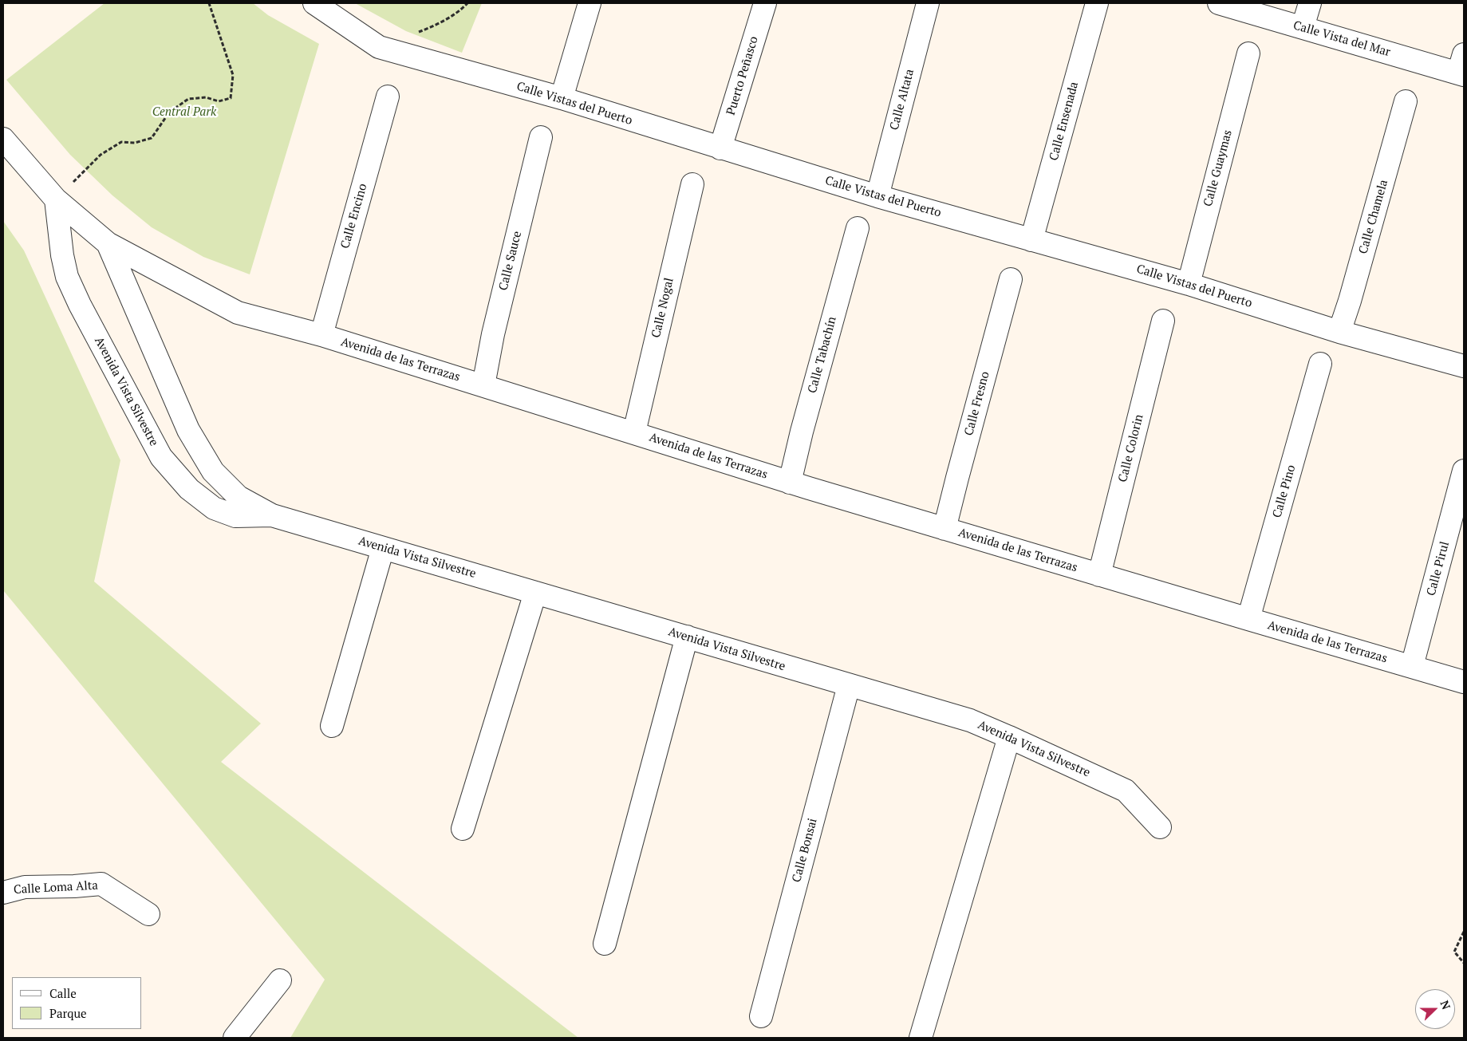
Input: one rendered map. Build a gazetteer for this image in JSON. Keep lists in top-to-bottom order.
{
  "streets": {
    "street": [
      "Calle Vista del Mar",
      "Puerto Peñasco",
      "Calle Altata",
      "Calle Vistas del Puerto",
      "Calle Ensenada",
      "Calle Guaymas",
      "Calle Encino",
      "Calle Chamela",
      "Calle Sauce",
      "Calle Nogal",
      "Calle Tabachín",
      "Avenida de las Terrazas",
      "Avenida Vista Silvestre",
      "Calle Fresno",
      "Calle Colorin",
      "Calle Pino",
      "Calle Pirul",
      "Calle Bonsai",
      "Calle Loma Alta"
    ]
  },
  "crossings": [
    ["Puerto Peñasco", "Calle Vistas del Puerto"],
    ["Calle Altata", "Calle Vistas del Puerto"],
    ["Calle Vistas del Puerto", "Calle Ensenada"],
    ["Calle Vistas del Puerto", "Calle Guaymas"],
    ["Calle Vistas del Puerto", "Calle Chamela"],
    ["Calle Encino", "Avenida de las Terrazas"],
    ["Calle Sauce", "Avenida de las Terrazas"],
    ["Calle Nogal", "Avenida de las Terrazas"],
    ["Calle Tabachín", "Avenida de las Terrazas"],
    ["Avenida de las Terrazas", "Avenida Vista Silvestre"],
    ["Avenida de las Terrazas", "Calle Fresno"],
    ["Avenida de las Terrazas", "Calle Colorin"],
    ["Avenida de las Terrazas", "Calle Pino"],
    ["Avenida de las Terrazas", "Calle Pirul"],
    ["Avenida Vista Silvestre", "Calle Bonsai"]
  ],
  "parks": ["Central Park"],
  "legend": ["Calle", "Parque"],
  "north": "right"
}
